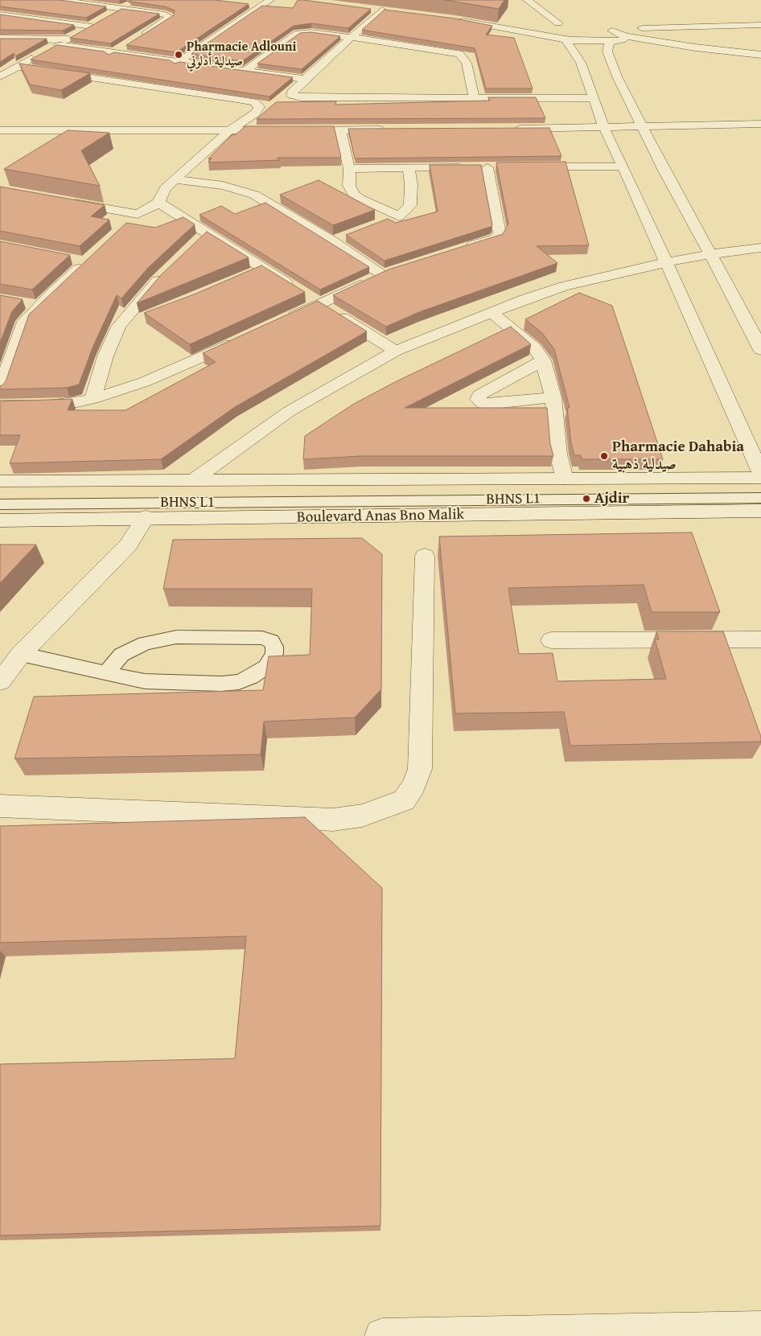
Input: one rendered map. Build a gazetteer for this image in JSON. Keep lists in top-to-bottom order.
{
  "streets": {
    "street": ["Boulevard Anas Bno Malik"],
    "lane": ["BHNS L1"]
  },
  "places": ["Pharmacie Adlouni صيدلية أدلوني", "Pharmacie Dahabia صيدلية ذهبية", "Ajdir"]
}
